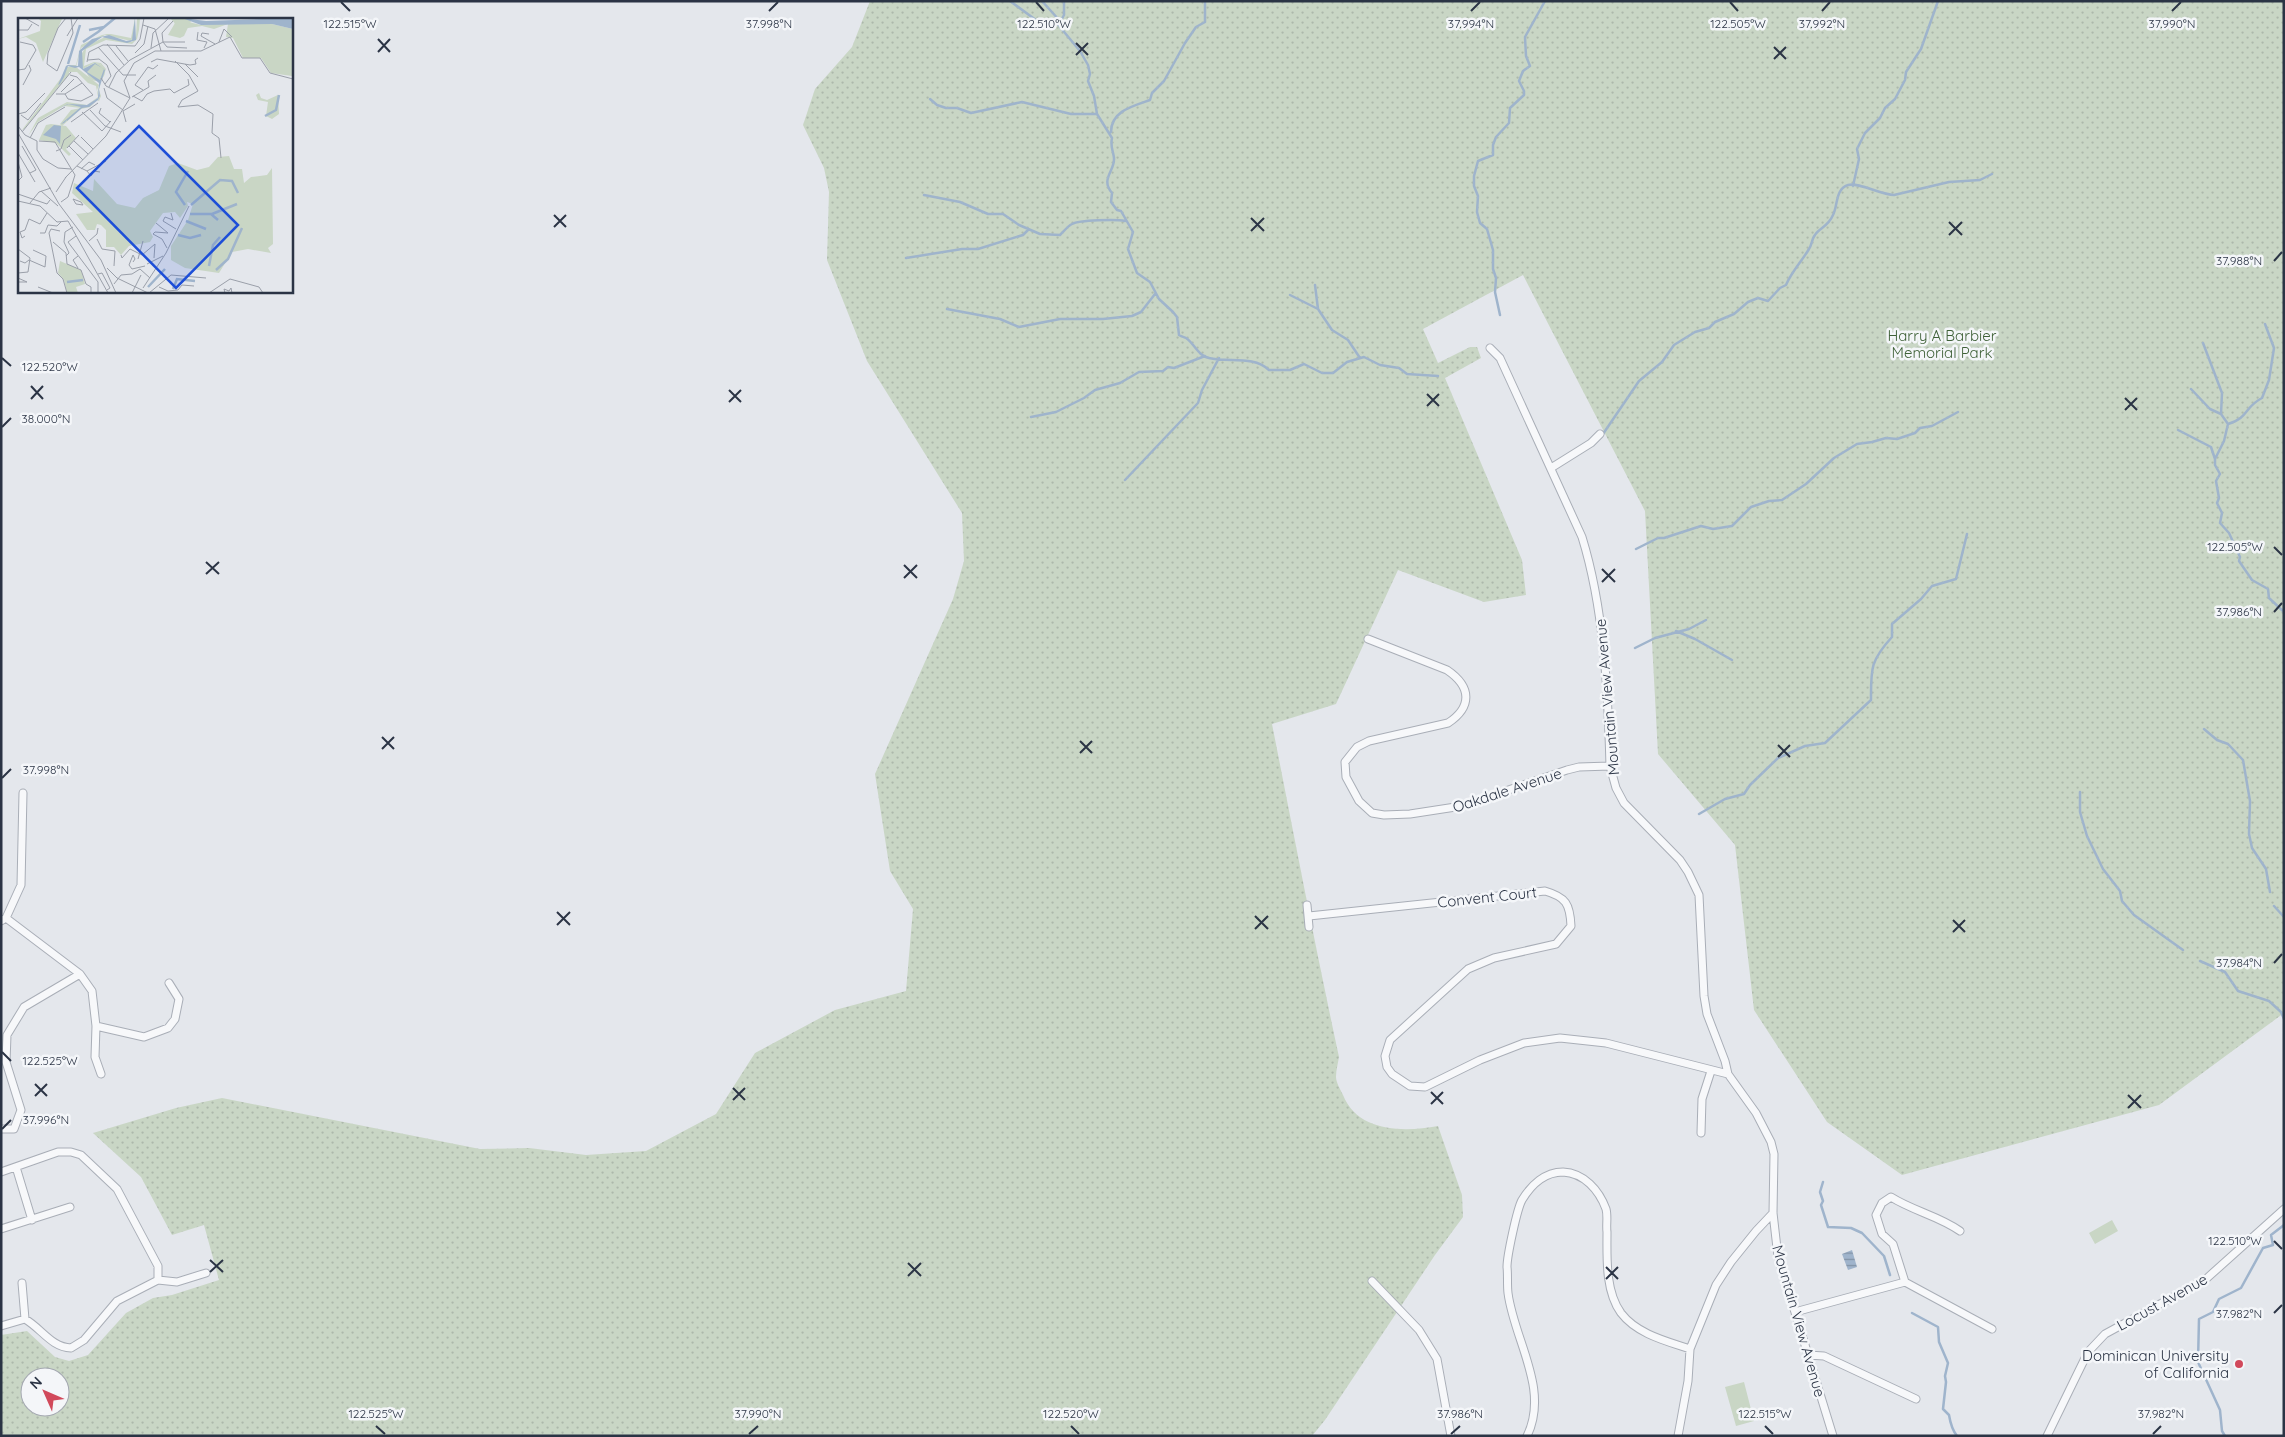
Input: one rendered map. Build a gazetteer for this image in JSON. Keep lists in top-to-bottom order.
{
  "streets": {
    "street": [
      "Mountain View Avenue",
      "Oakdale Avenue",
      "Convent Court",
      "Locust Avenue"
    ]
  },
  "crossings": [
    ["Mountain View Avenue", "Oakdale Avenue"],
    ["Mountain View Avenue", "Convent Court"]
  ],
  "parks": ["Harry A Barbier Memorial Park"],
  "places": ["Dominican University of California"],
  "north": "top left",
  "coordinates": [
    "122.515°W",
    "37.998°N",
    "122.510°W",
    "37.994°N",
    "122.505°W",
    "37.992°N",
    "37.990°N",
    "37.988°N",
    "122.520°W",
    "38.000°N",
    "37.986°N",
    "37.984°N",
    "122.525°W",
    "37.996°N",
    "37.982°N"
  ]
}
